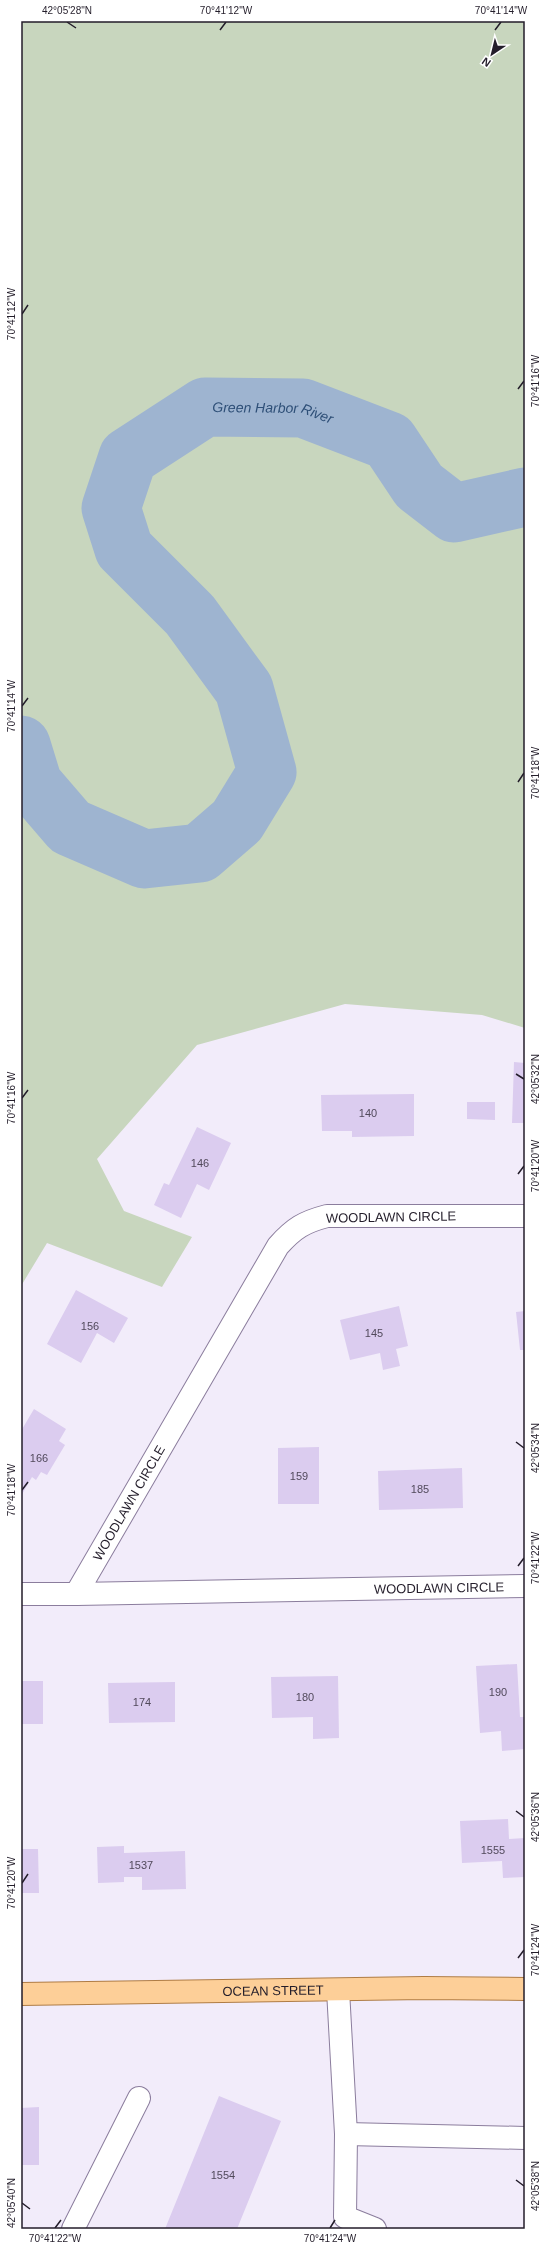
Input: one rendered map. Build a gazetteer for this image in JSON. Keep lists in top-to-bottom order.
{
  "streets": {
    "main road": ["OCEAN STREET"],
    "street": ["WOODLAWN CIRCLE"]
  },
  "water": ["Green Harbor River"],
  "house_numbers": [
    "140",
    "146",
    "156",
    "145",
    "166",
    "159",
    "185",
    "190",
    "180",
    "174",
    "1555",
    "1537",
    "1554"
  ],
  "north": "bottom left",
  "coordinates": [
    "42°05'28\"N",
    "70°41'12\"W",
    "70°41'14\"W",
    "70°41'16\"W",
    "70°41'18\"W",
    "42°05'32\"N",
    "70°41'20\"W",
    "42°05'34\"N",
    "70°41'22\"W",
    "42°05'36\"N",
    "70°41'24\"W",
    "42°05'38\"N",
    "42°05'40\"N"
  ]
}
